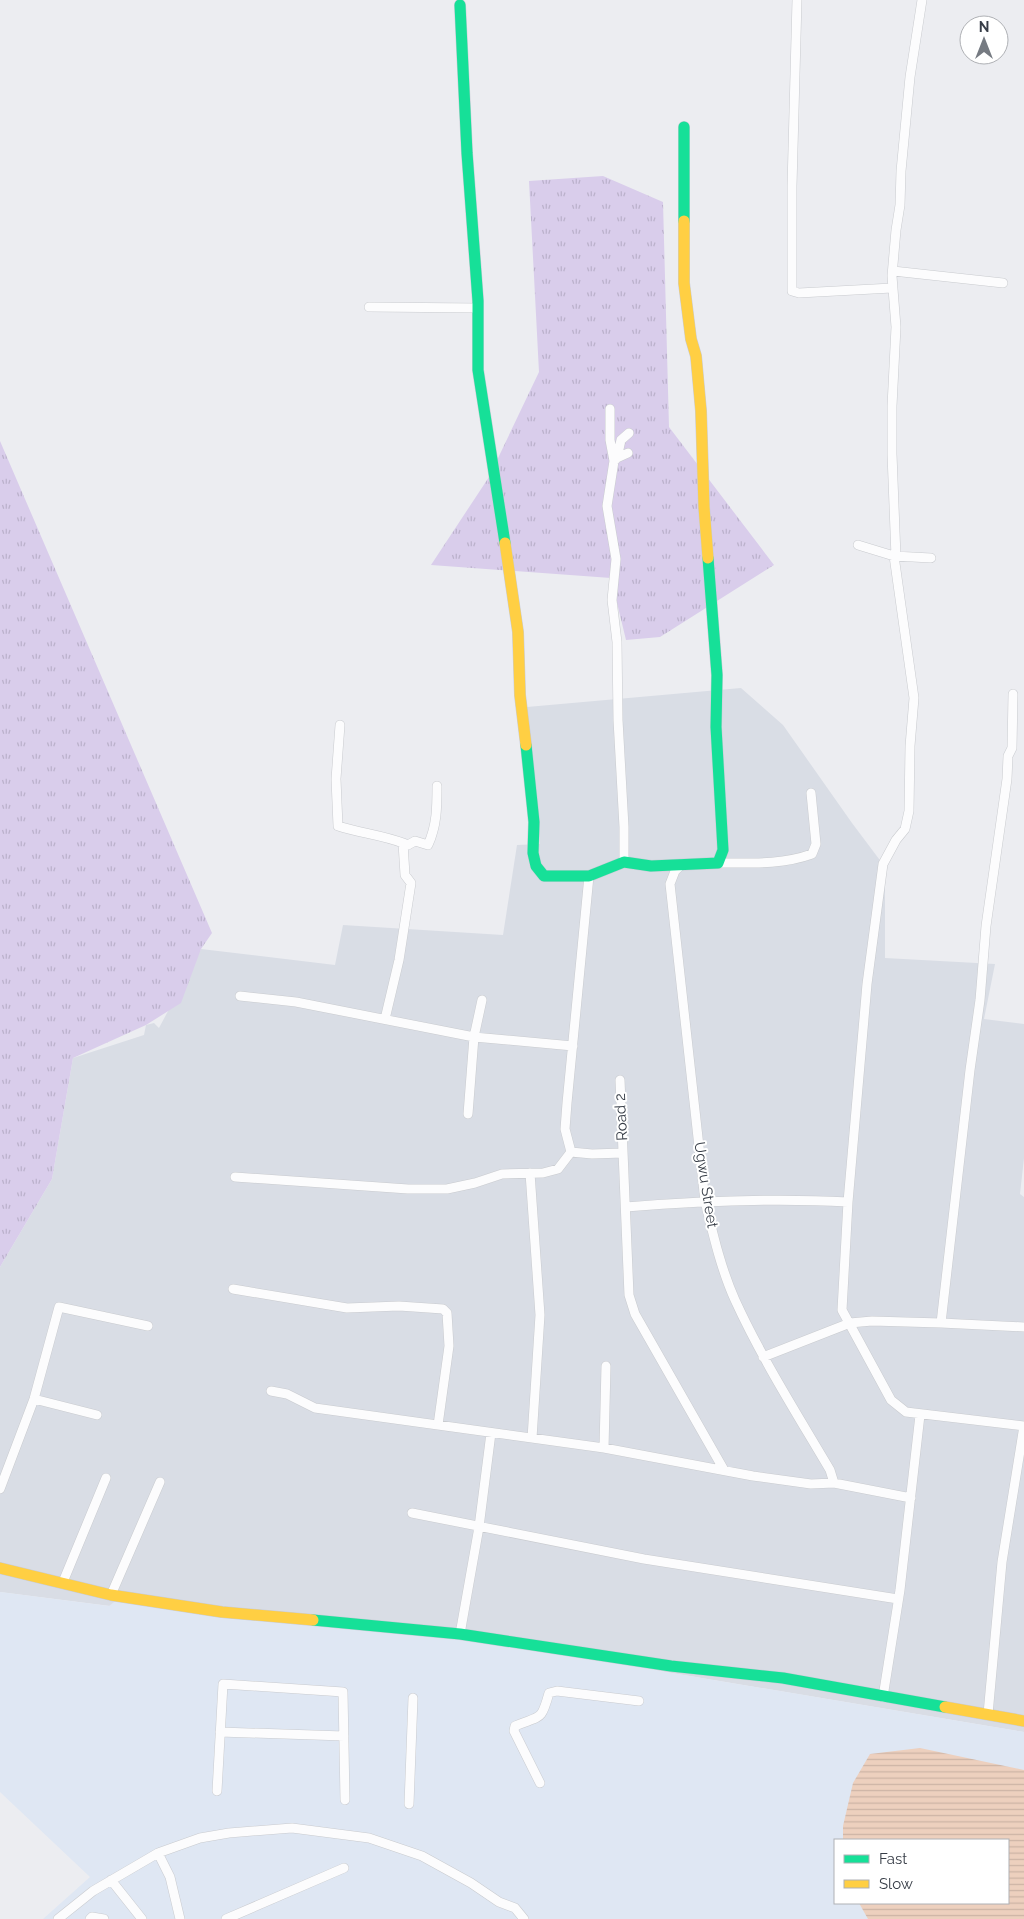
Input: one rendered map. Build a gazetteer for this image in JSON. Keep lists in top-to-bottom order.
{
  "streets": {
    "street": ["Road 2", "Ugwu Street"]
  },
  "legend": ["Fast", "Slow"],
  "north": "top"
}
